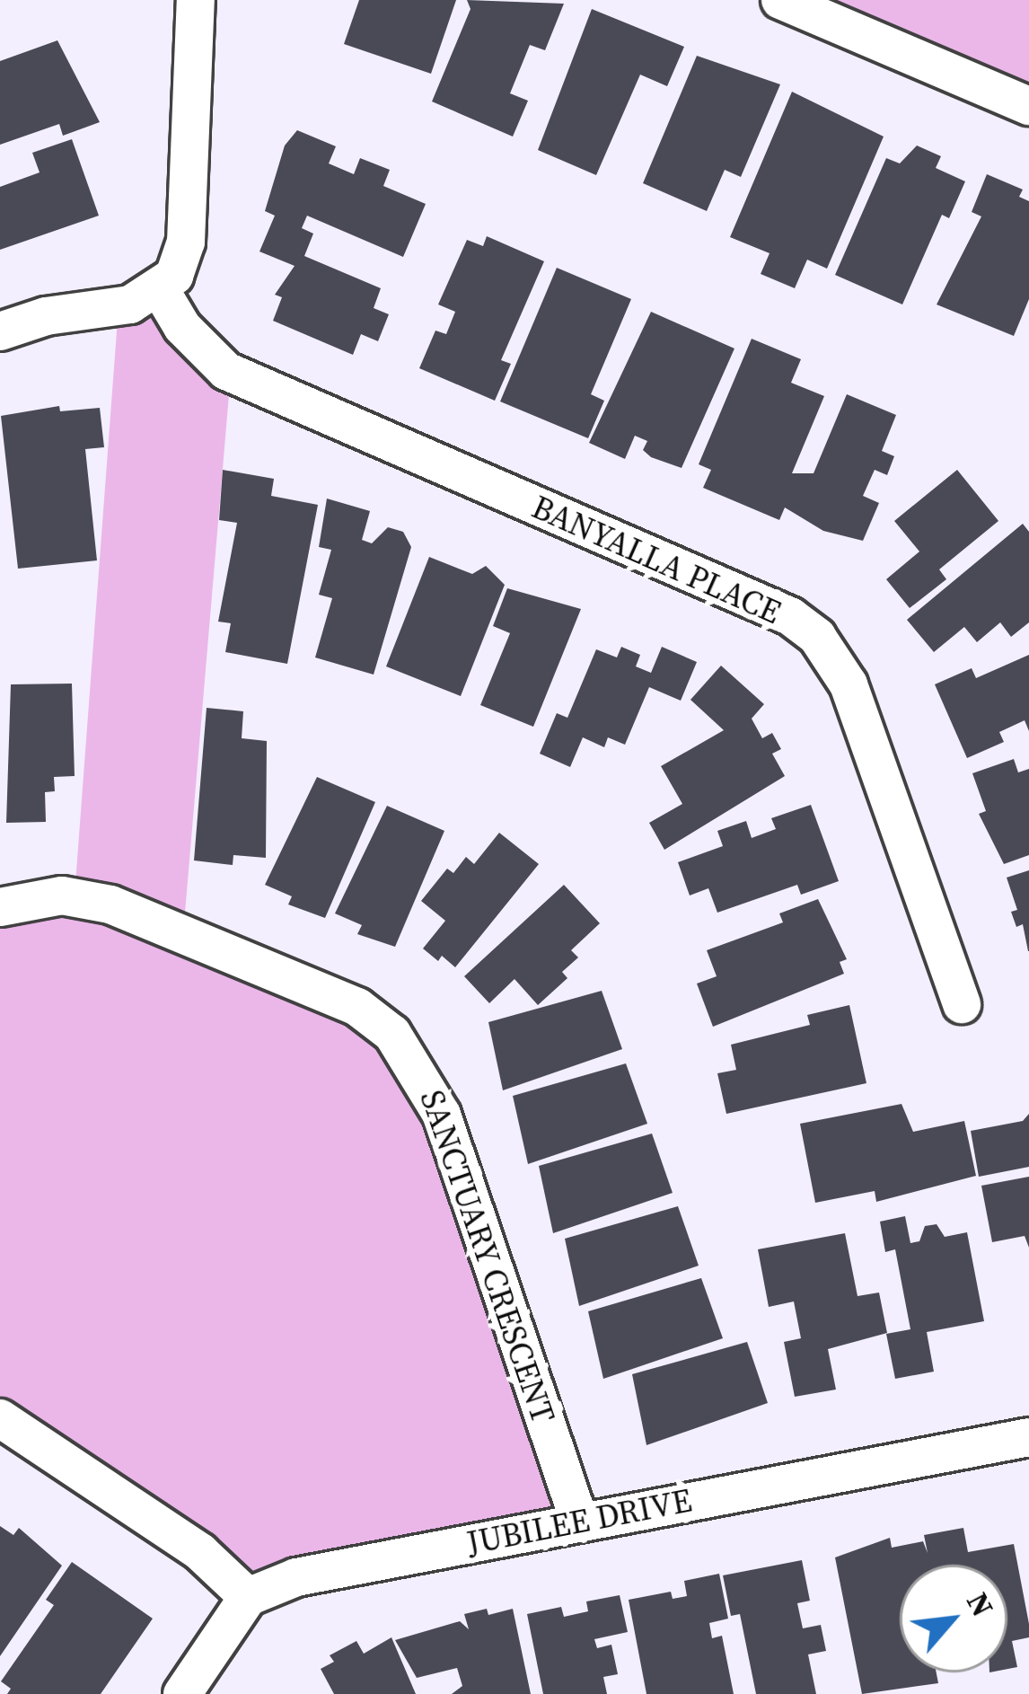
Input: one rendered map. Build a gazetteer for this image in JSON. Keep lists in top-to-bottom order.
{
  "streets": {
    "street": ["BANYALLA PLACE", "SANCTUARY CRESCENT", "JUBILEE DRIVE"]
  },
  "crossings": [
    ["SANCTUARY CRESCENT", "JUBILEE DRIVE"]
  ],
  "north": "top right"
}
